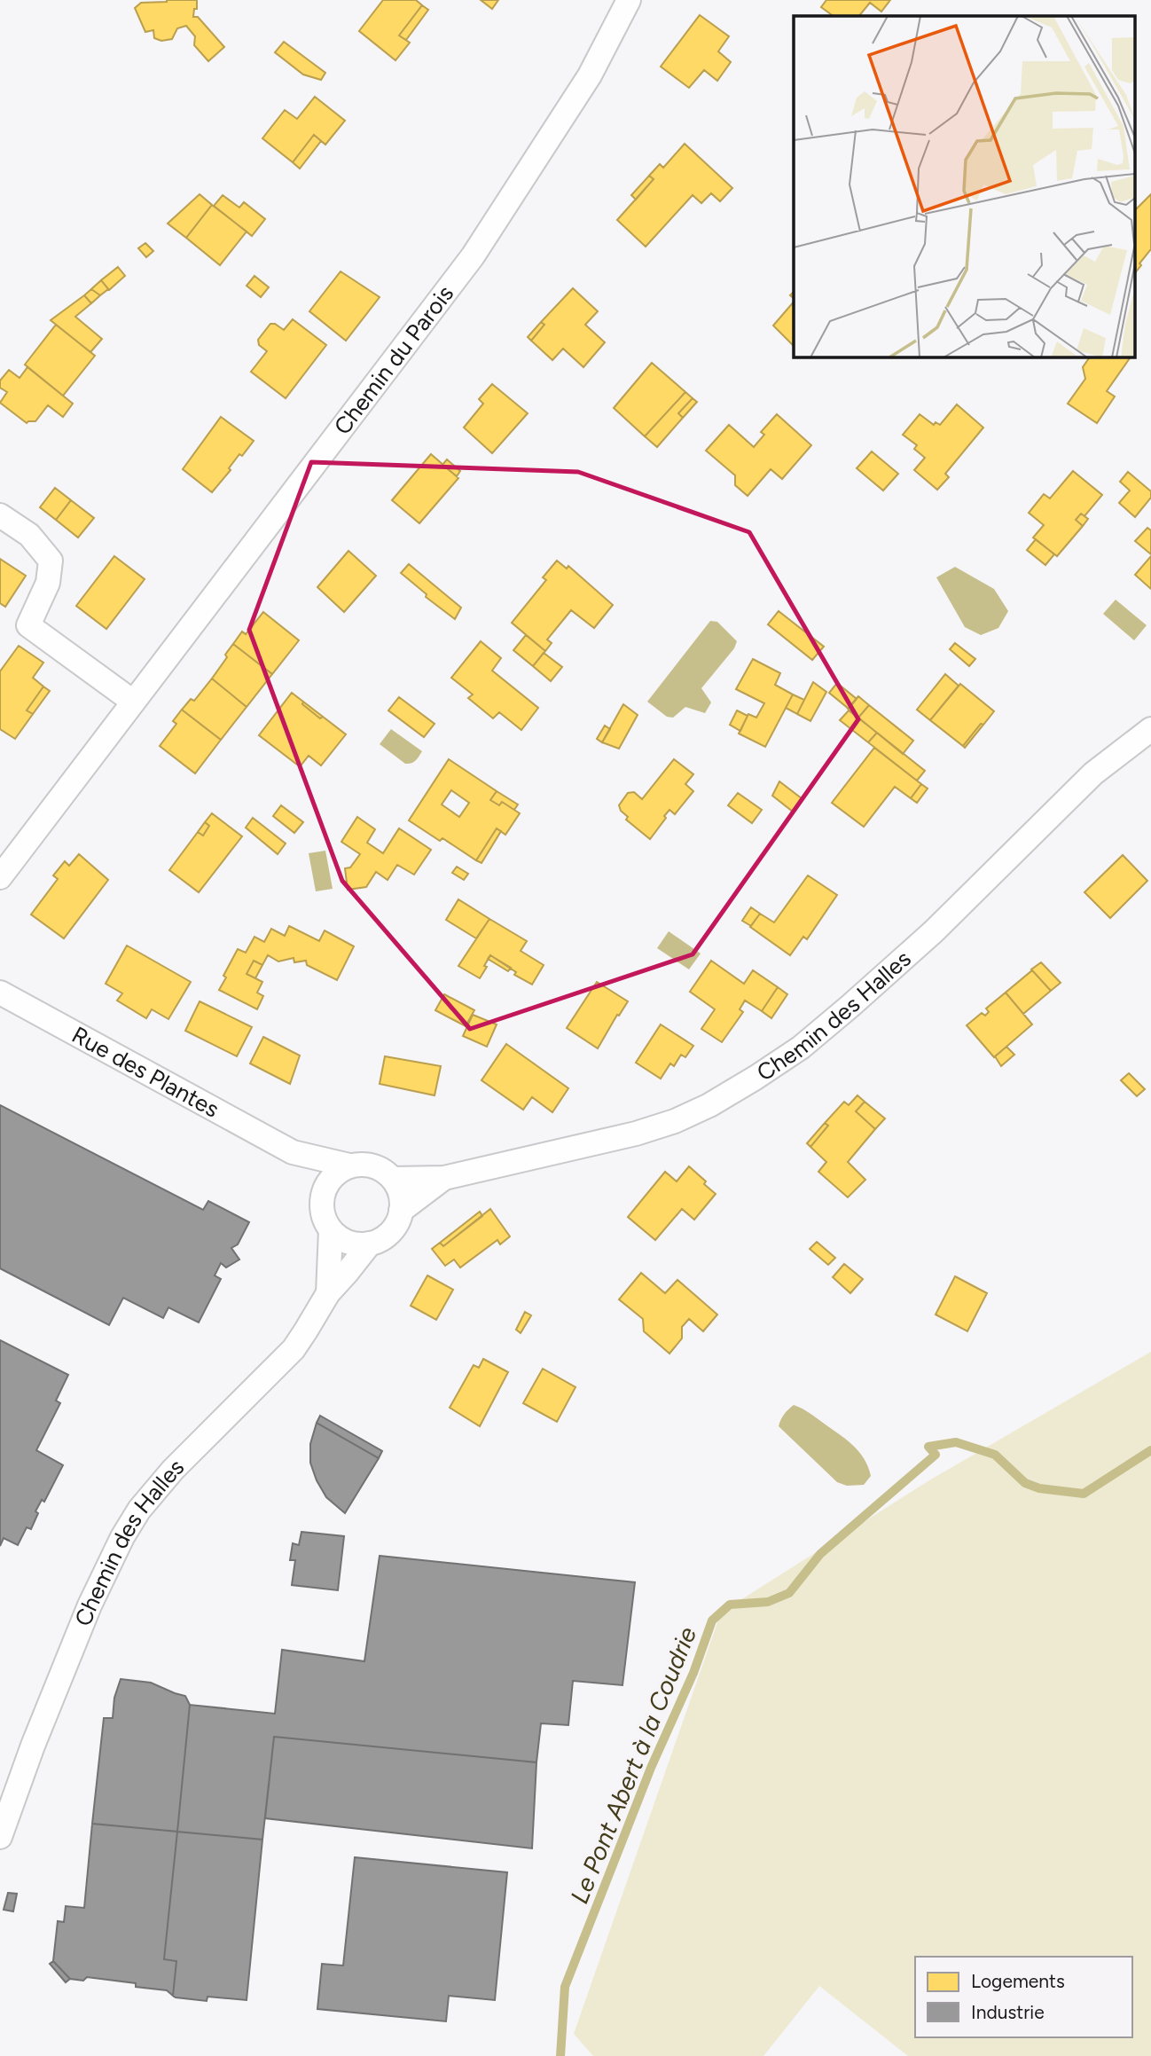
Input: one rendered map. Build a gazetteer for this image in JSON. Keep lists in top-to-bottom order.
{
  "streets": {
    "street": ["Chemin du Parois", "Chemin des Halles", "Rue des Plantes"]
  },
  "crossings": [
    ["Chemin des Halles", "Rue des Plantes"]
  ],
  "water": ["Le Pont Abert à la Coudrie"],
  "legend": ["Logements", "Industrie"]
}
